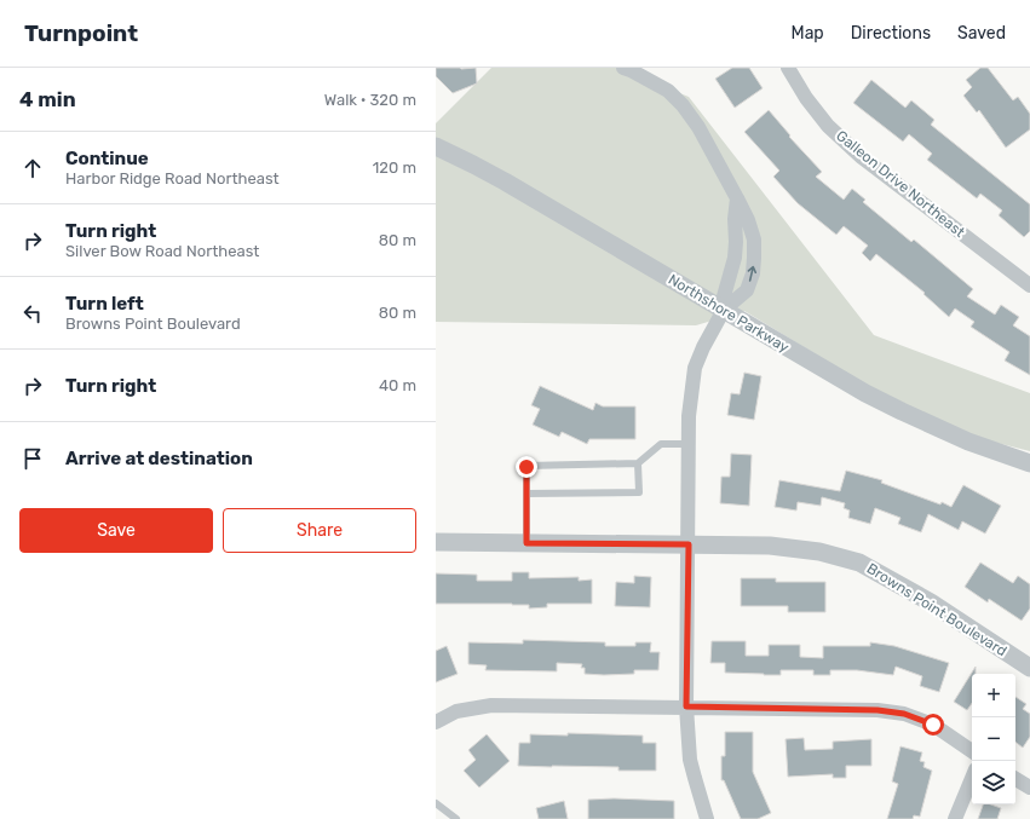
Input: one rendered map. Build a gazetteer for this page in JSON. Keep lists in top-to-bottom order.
{
  "streets": {
    "street": ["Galleon Drive Northeast", "Northshore Parkway", "Browns Point Boulevard"]
  },
  "page": {
    "header": "Turnpoint",
    "nav": ["Map", "Directions", "Saved"],
    "heading": ["4 min", "Walk · 320 m"],
    "list": [
      ["Continue", "Harbor Ridge Road Northeast", "120 m"],
      ["Turn right", "Silver Bow Road Northeast", "80 m"],
      ["Turn left", "Browns Point Boulevard", "80 m"],
      ["Turn right", "40 m"],
      "Arrive at destination"
    ],
    "buttons": ["Save", "Share"],
    "map_buttons": ["+", "−"]
  }
}
